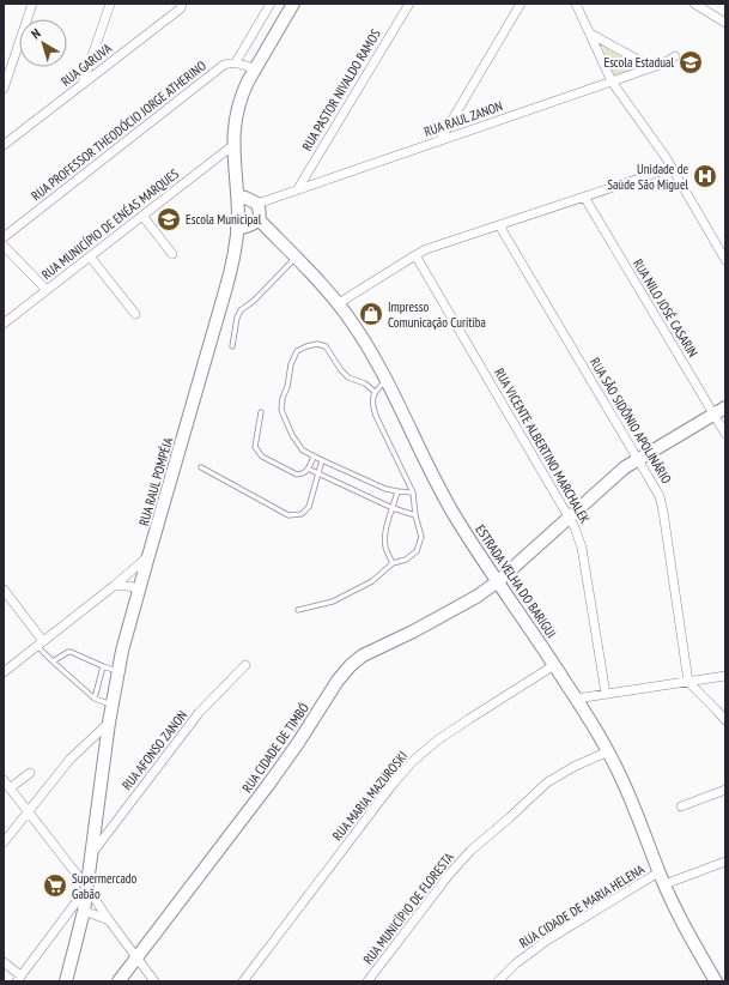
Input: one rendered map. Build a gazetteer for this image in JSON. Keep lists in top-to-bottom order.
{
  "streets": {
    "main road": ["RUA RAUL POMPÉIA", "ESTRADA VELHA DO BARIGUI", "RUA CIDADE DE TIMBÓ"],
    "street": [
      "RUA GARUVA",
      "RUA PASTOR NIVALDO RAMOS",
      "RUA RAUL ZANON",
      "RUA PROFESSOR THEODÓCIO JORGE ATHERINO",
      "RUA MUNICÍPIO DE ENÉAS MARQUES",
      "RUA NILO JOSÉ CASARIN",
      "RUA SÃO SIDÔNIO APOLINÁRIO",
      "RUA VICENTE ALBERTINO MARCHALEK",
      "RUA AFONSO ZANON",
      "RUA MARIA MAZUROSKI",
      "RUA CIDADE DE MARIA HELENA",
      "RUA MUNICÍPIO DE FLORESTA"
    ]
  },
  "crossings": [
    ["RUA PASTOR NIVALDO RAMOS", "RUA RAUL ZANON"],
    ["RUA MUNICÍPIO DE ENÉAS MARQUES", "RUA RAUL POMPÉIA"],
    ["RUA NILO JOSÉ CASARIN", "RUA CIDADE DE TIMBÓ"],
    ["RUA SÃO SIDÔNIO APOLINÁRIO", "RUA CIDADE DE TIMBÓ"],
    ["RUA VICENTE ALBERTINO MARCHALEK", "RUA CIDADE DE TIMBÓ"],
    ["RUA RAUL POMPÉIA", "RUA AFONSO ZANON"],
    ["ESTRADA VELHA DO BARIGUI", "RUA CIDADE DE TIMBÓ"],
    ["ESTRADA VELHA DO BARIGUI", "RUA MARIA MAZUROSKI"],
    ["ESTRADA VELHA DO BARIGUI", "RUA CIDADE DE MARIA HELENA"],
    ["ESTRADA VELHA DO BARIGUI", "RUA MUNICÍPIO DE FLORESTA"]
  ],
  "places": {
    "school or university": ["Escola Estadual", "Escola Municipal"],
    "hospital": ["Unidade de Saúde São Miguel"],
    "shop": ["Impresso Comunicação Curitiba"],
    "supermarket": ["Supermercado Gabão"]
  },
  "north": "top left"
}
